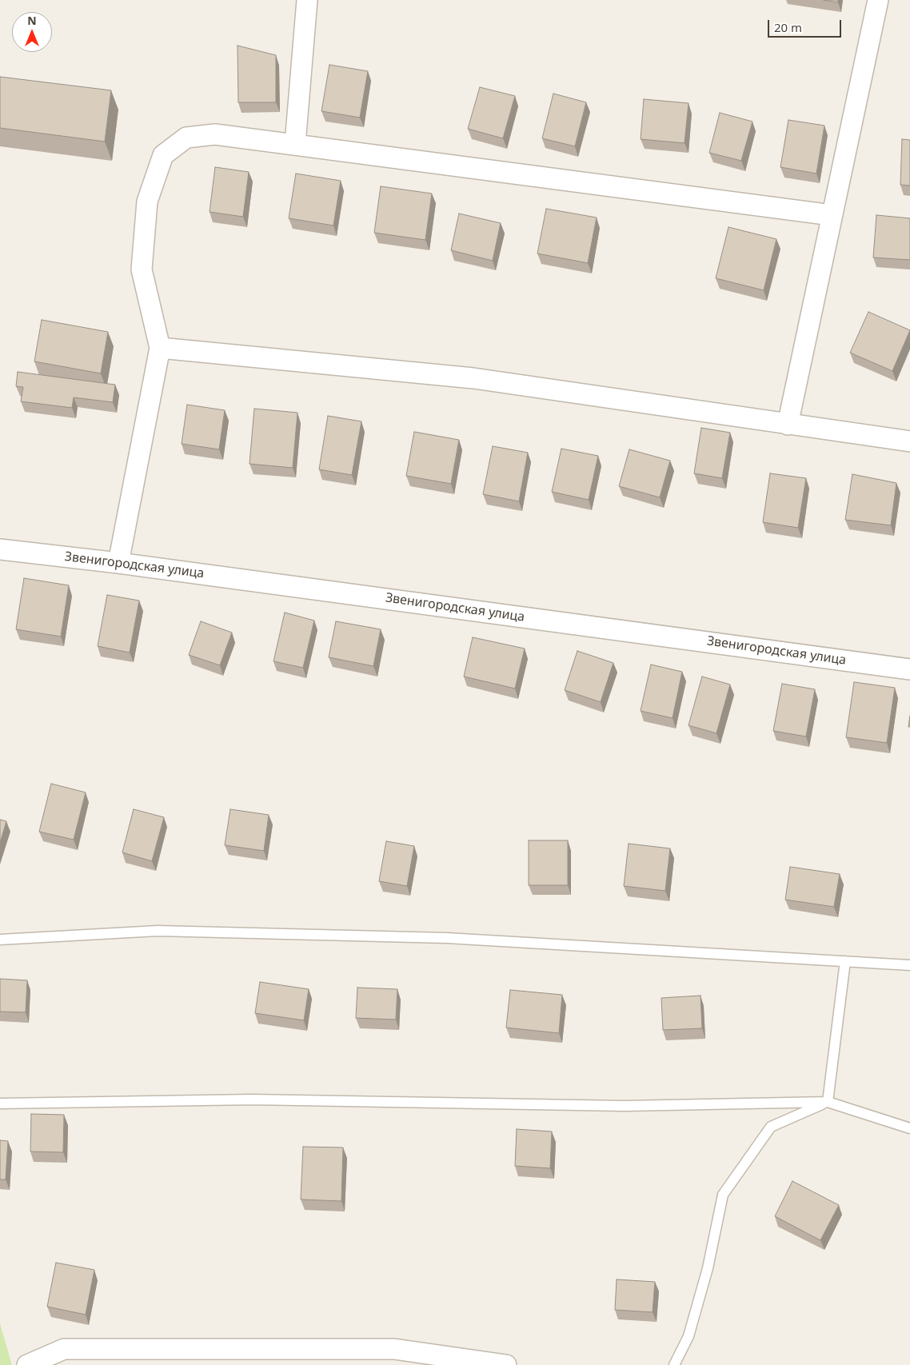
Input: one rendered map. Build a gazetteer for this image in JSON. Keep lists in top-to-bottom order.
{
  "streets": {
    "street": ["Звенигородская улица"]
  },
  "scale_bar": "20 m",
  "north": "top"
}
